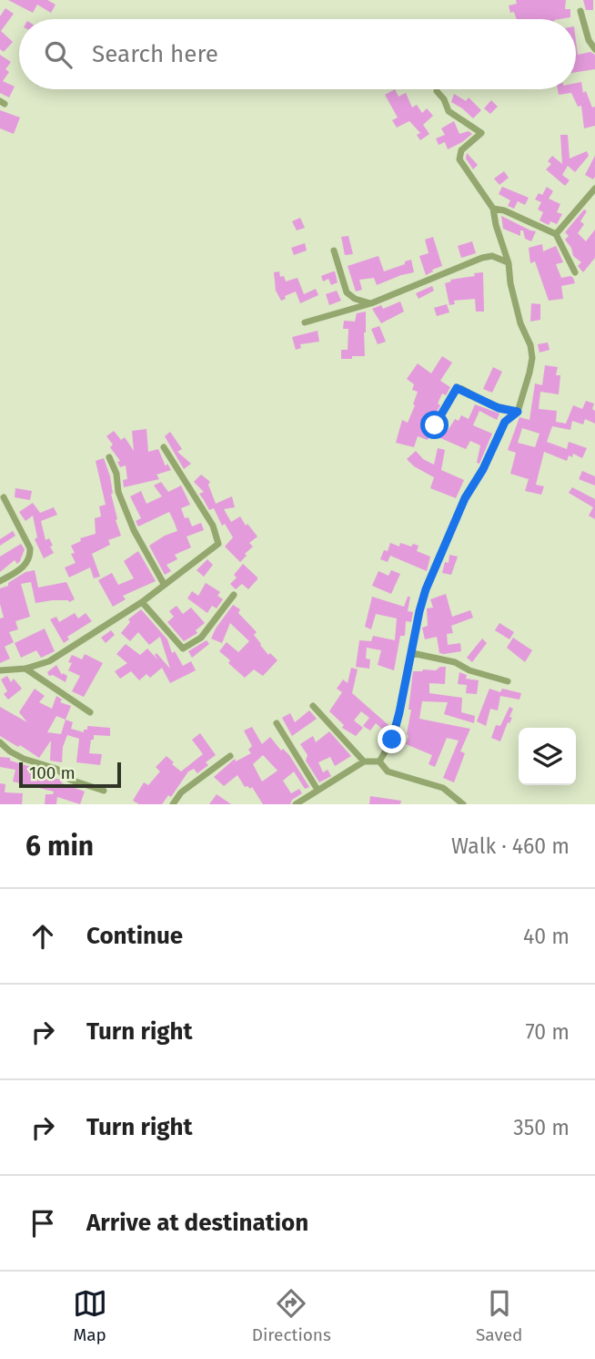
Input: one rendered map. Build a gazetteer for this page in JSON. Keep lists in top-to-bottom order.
{
  "scale_bar": "100 m",
  "page": {
    "search": "Search here",
    "scale": "100 m",
    "heading": ["6 min", "Walk · 460 m"],
    "list": [
      ["Continue", "40 m"],
      ["Turn right", "70 m"],
      ["Turn right", "350 m"],
      "Arrive at destination"
    ],
    "nav": ["Map", "Directions", "Saved"]
  }
}
